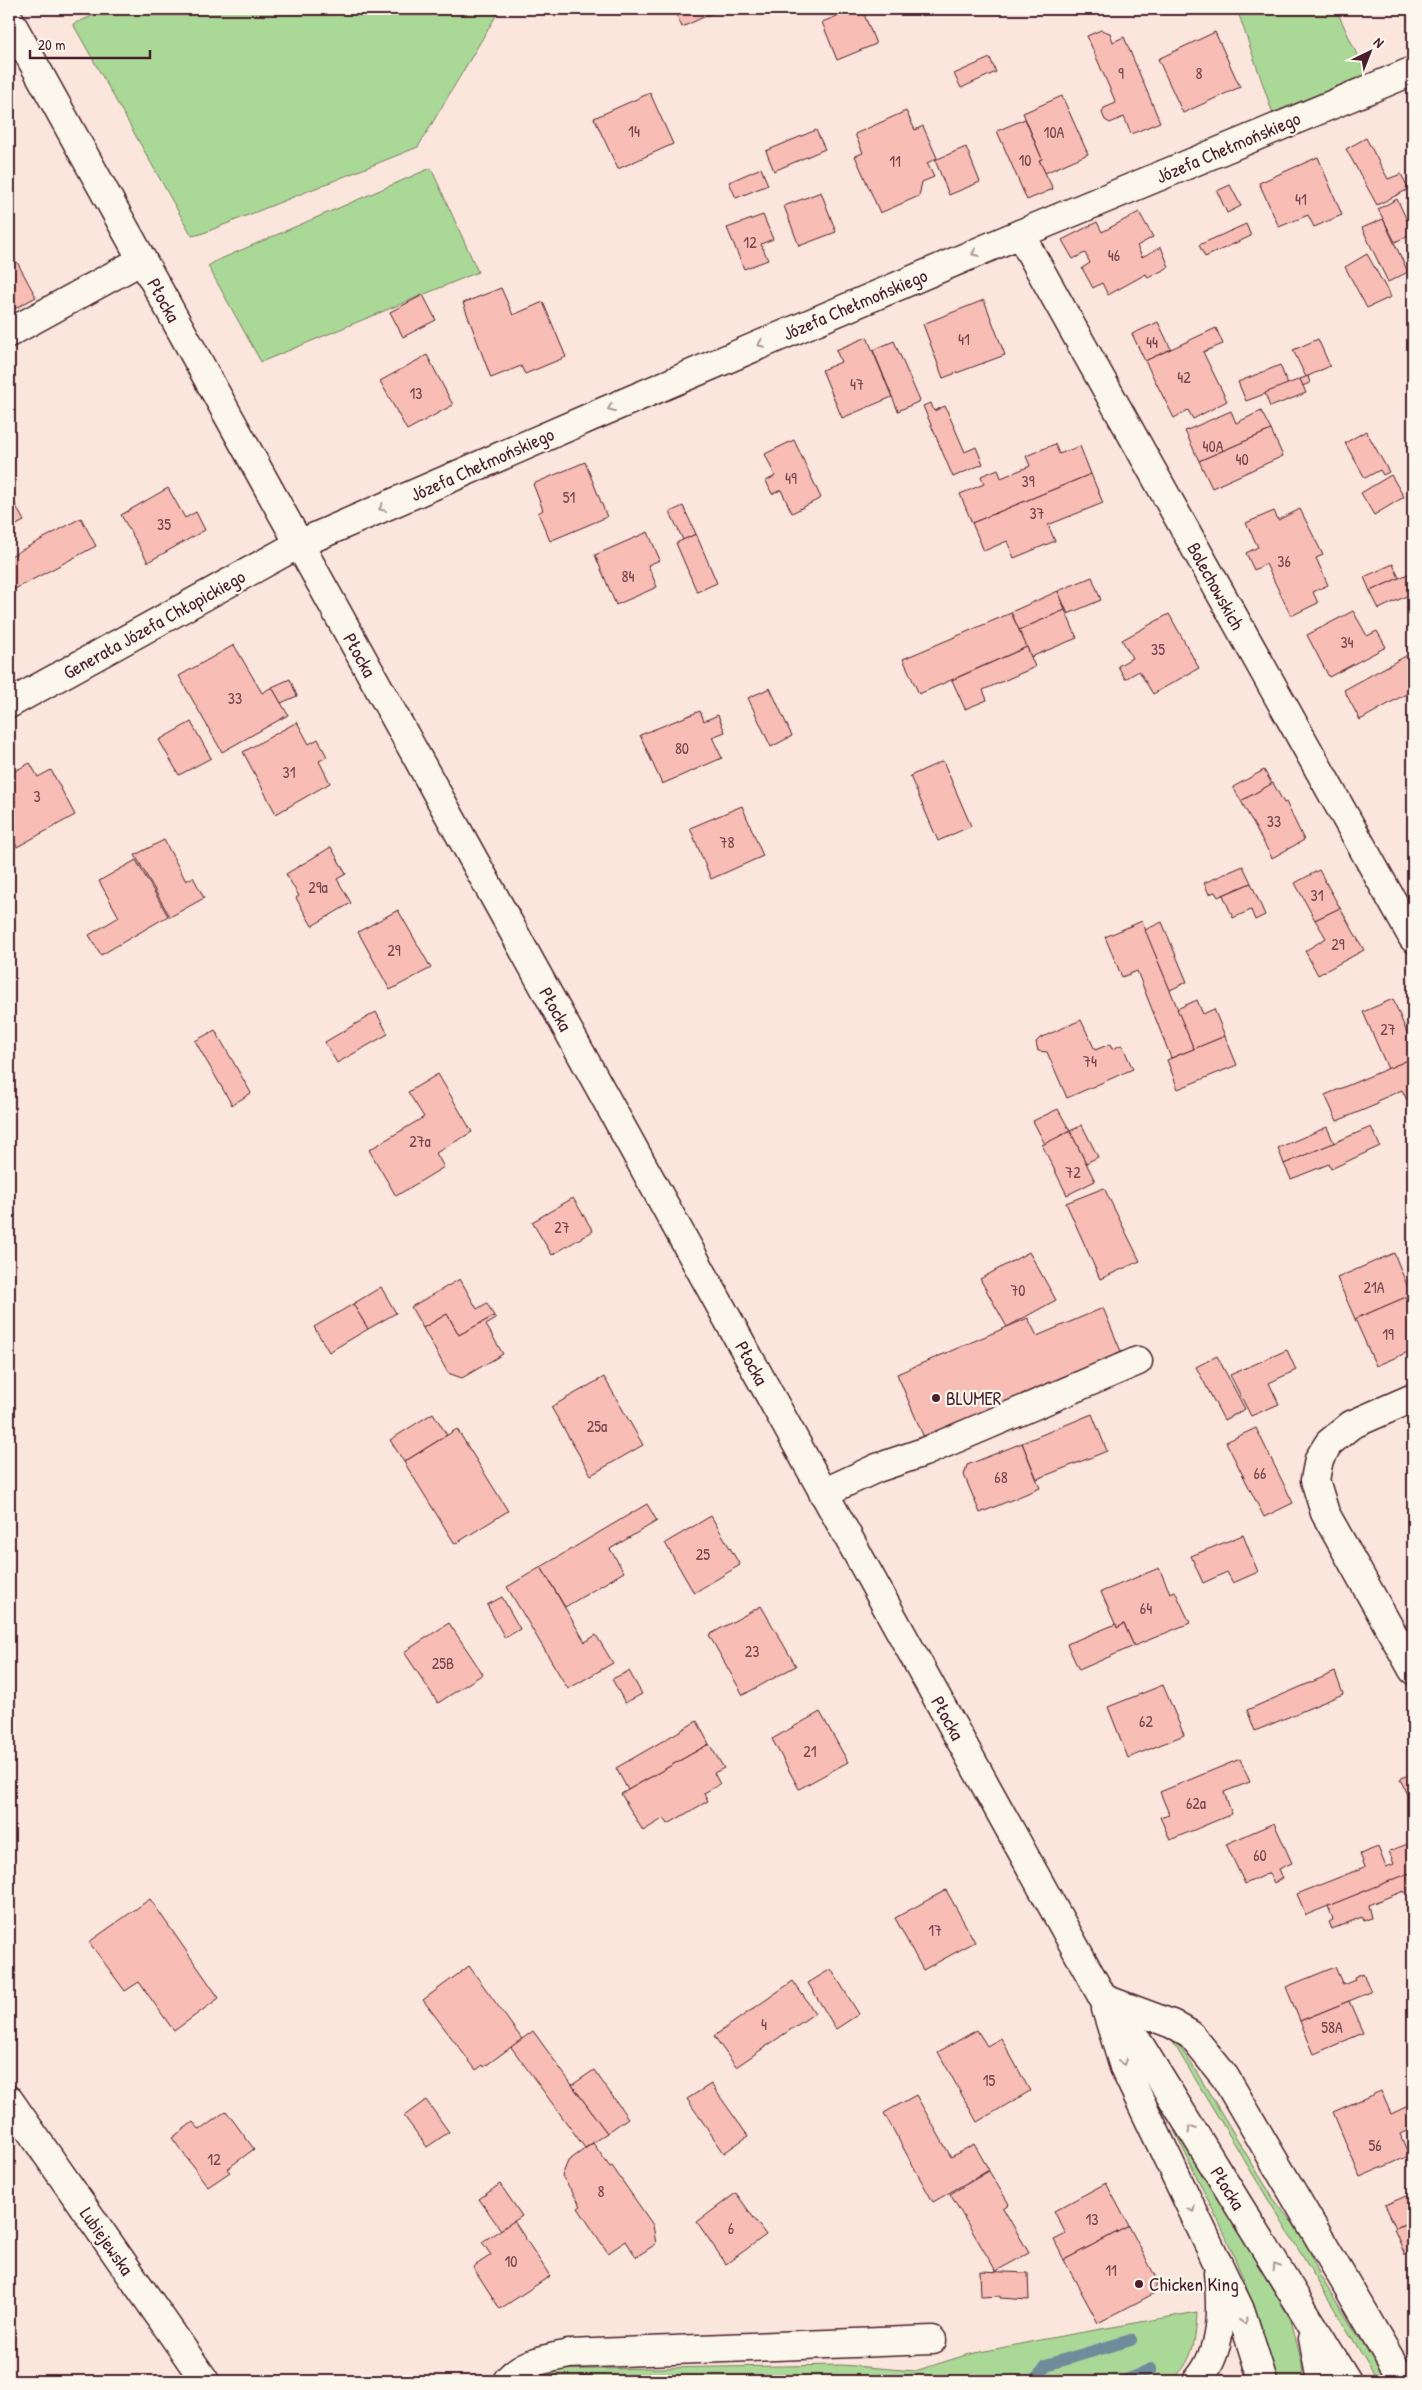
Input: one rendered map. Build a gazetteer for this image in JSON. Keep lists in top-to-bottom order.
{
  "streets": {
    "street": [
      "Józefa Chełmońskiego",
      "Płocka",
      "Bolechowskich",
      "Generała Józefa Chłopickiego",
      "Lubiejewska"
    ]
  },
  "crossings": [
    ["Józefa Chełmońskiego", "Płocka"],
    ["Józefa Chełmońskiego", "Bolechowskich"],
    ["Józefa Chełmońskiego", "Generała Józefa Chłopickiego"],
    ["Płocka", "Generała Józefa Chłopickiego"]
  ],
  "one_way": ["Józefa Chełmońskiego"],
  "places": ["BLUMER", "Chicken King"],
  "house_numbers": [
    "9",
    "8",
    "14",
    "10A",
    "10",
    "11",
    "41",
    "12",
    "46",
    "41",
    "44",
    "42",
    "47",
    "13",
    "40A",
    "40",
    "49",
    "39",
    "51",
    "37",
    "35",
    "36",
    "84",
    "34",
    "35",
    "33",
    "80",
    "31",
    "3",
    "33",
    "78",
    "29a",
    "31",
    "29",
    "29",
    "27",
    "74",
    "27a",
    "72",
    "27",
    "21A",
    "70",
    "19",
    "25a",
    "66",
    "68",
    "25",
    "64",
    "23",
    "25B",
    "62",
    "21",
    "62a",
    "60",
    "17",
    "4",
    "58A",
    "15",
    "56",
    "12",
    "8",
    "13",
    "6",
    "10",
    "11"
  ],
  "scale_bar": "20 m",
  "north": "top right"
}
